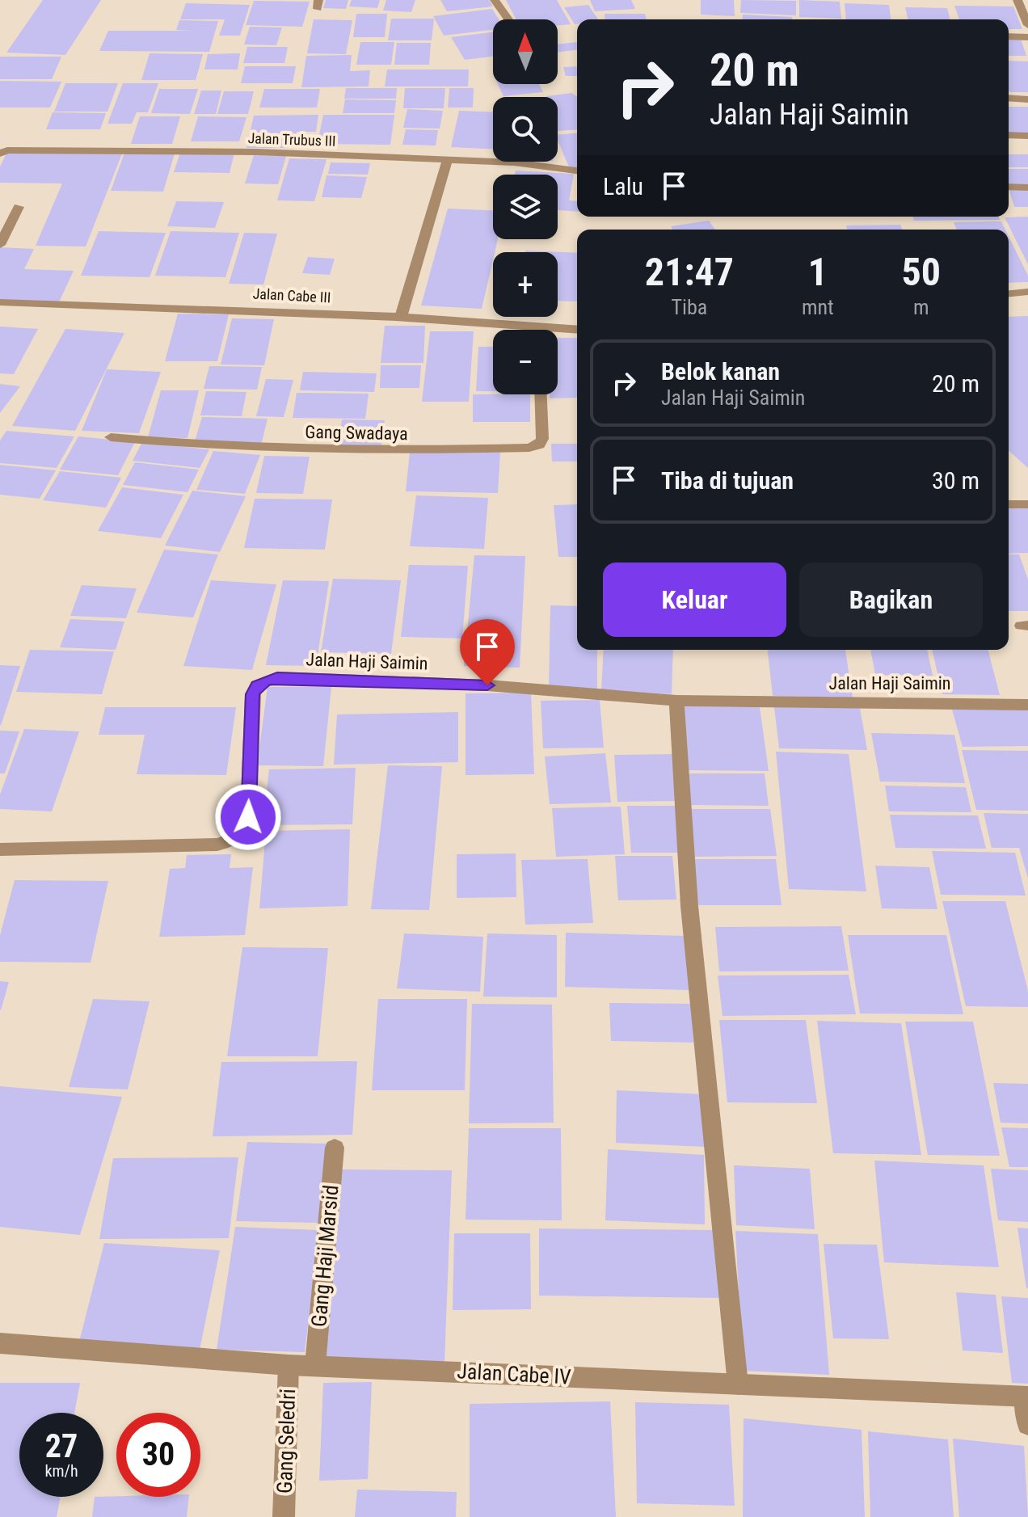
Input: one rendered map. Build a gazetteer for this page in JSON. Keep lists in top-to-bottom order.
{
  "streets": {
    "street": [
      "Jalan Trubus III",
      "Jalan Cabe III",
      "Gang Swadaya",
      "Jalan Haji Saimin",
      "Gang Haji Marsid",
      "Jalan Cabe IV",
      "Gang Seledri"
    ]
  },
  "crossings": [
    ["Gang Haji Marsid", "Jalan Cabe IV"],
    ["Jalan Cabe IV", "Gang Seledri"]
  ],
  "north": "top",
  "page": {
    "map_buttons": ["+", "−"],
    "turn": ["20 m", "Jalan Haji Saimin"],
    "then": "Lalu",
    "eta": [
      "21:47",
      "Tiba",
      "1",
      "mnt",
      "50",
      "m"
    ],
    "list": [
      {
        "name": "Belok kanan",
        "note": "Jalan Haji Saimin",
        "value": "20 m"
      },
      {
        "name": "Tiba di tujuan",
        "value": "30 m"
      }
    ],
    "buttons": ["Keluar", "Bagikan"],
    "speed": "27 km/h",
    "limit": "30"
  }
}
